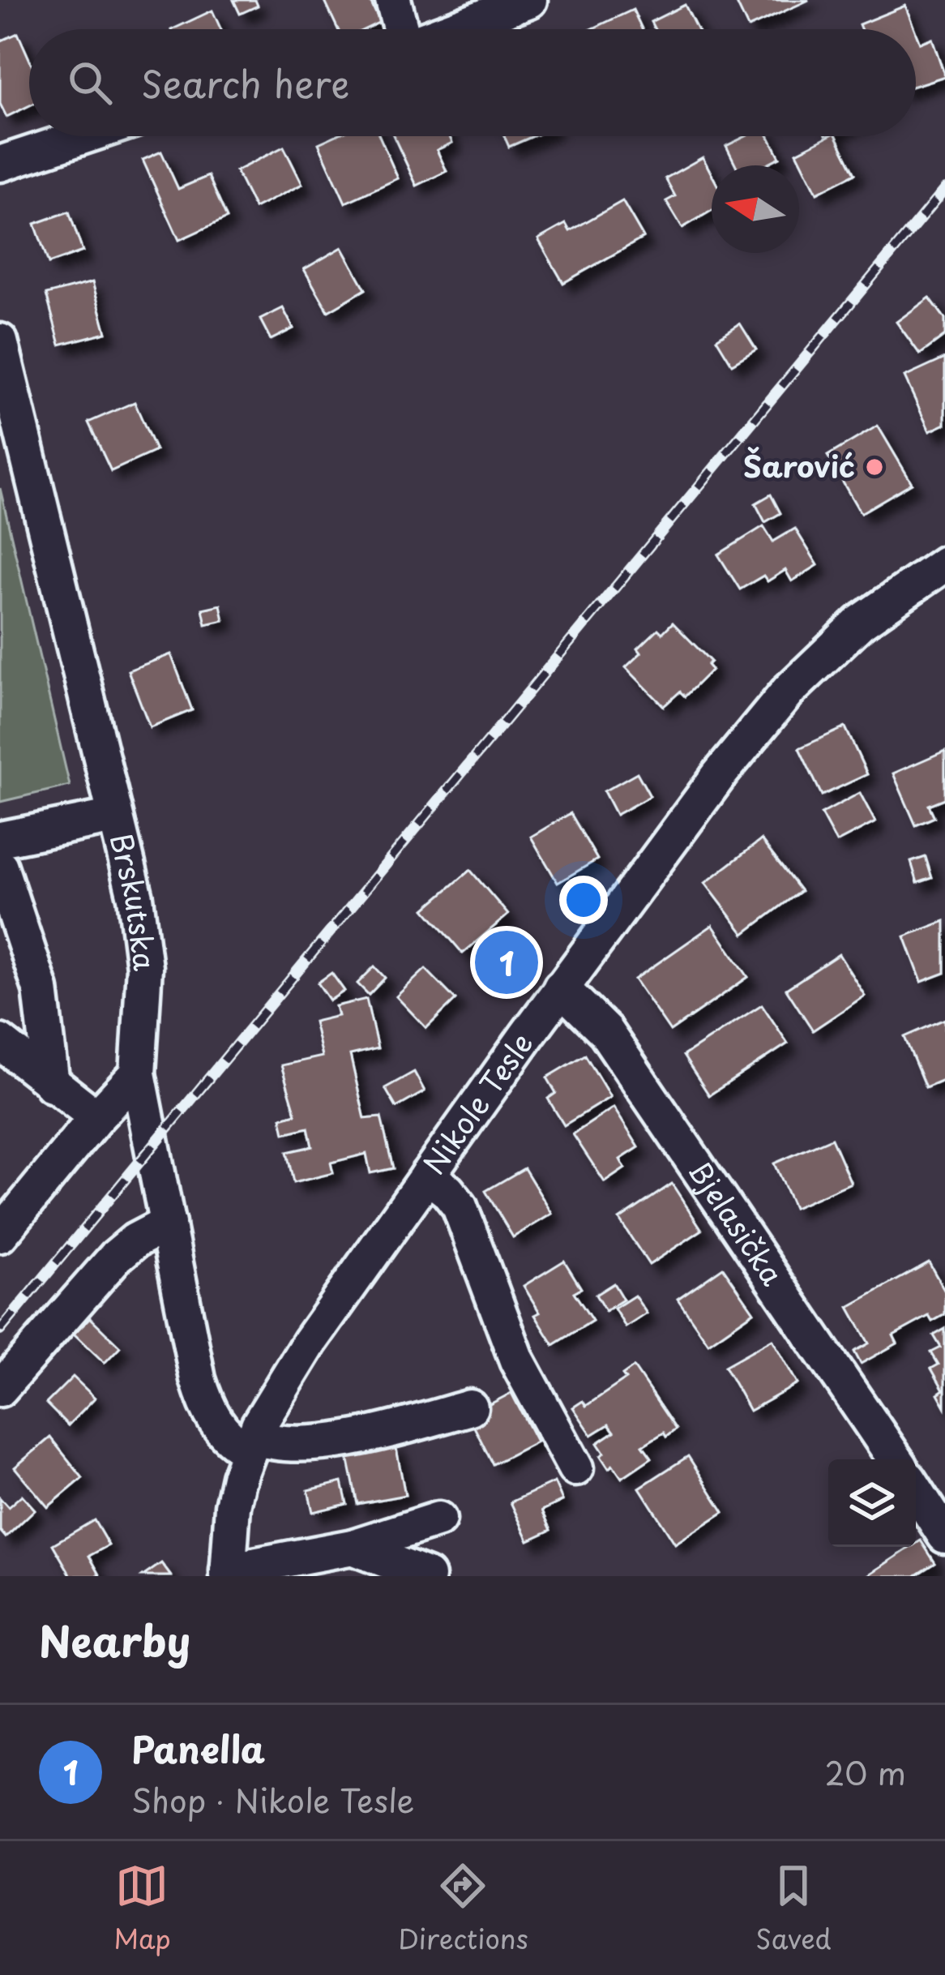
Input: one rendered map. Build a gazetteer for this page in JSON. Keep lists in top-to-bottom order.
{
  "streets": {
    "street": ["Brskutska", "Nikole Tesle", "Bjelasička"]
  },
  "crossings": [
    ["Brskutska", "Nikole Tesle"],
    ["Nikole Tesle", "Bjelasička"]
  ],
  "places": ["Šarović"],
  "north": "left",
  "page": {
    "search": "Search here",
    "pins": "1",
    "heading": "Nearby",
    "list": [
      {
        "mark": "1",
        "name": "Panella",
        "note": "Shop · Nikole Tesle",
        "value": "20 m"
      }
    ],
    "nav": ["Map", "Directions", "Saved"]
  }
}
